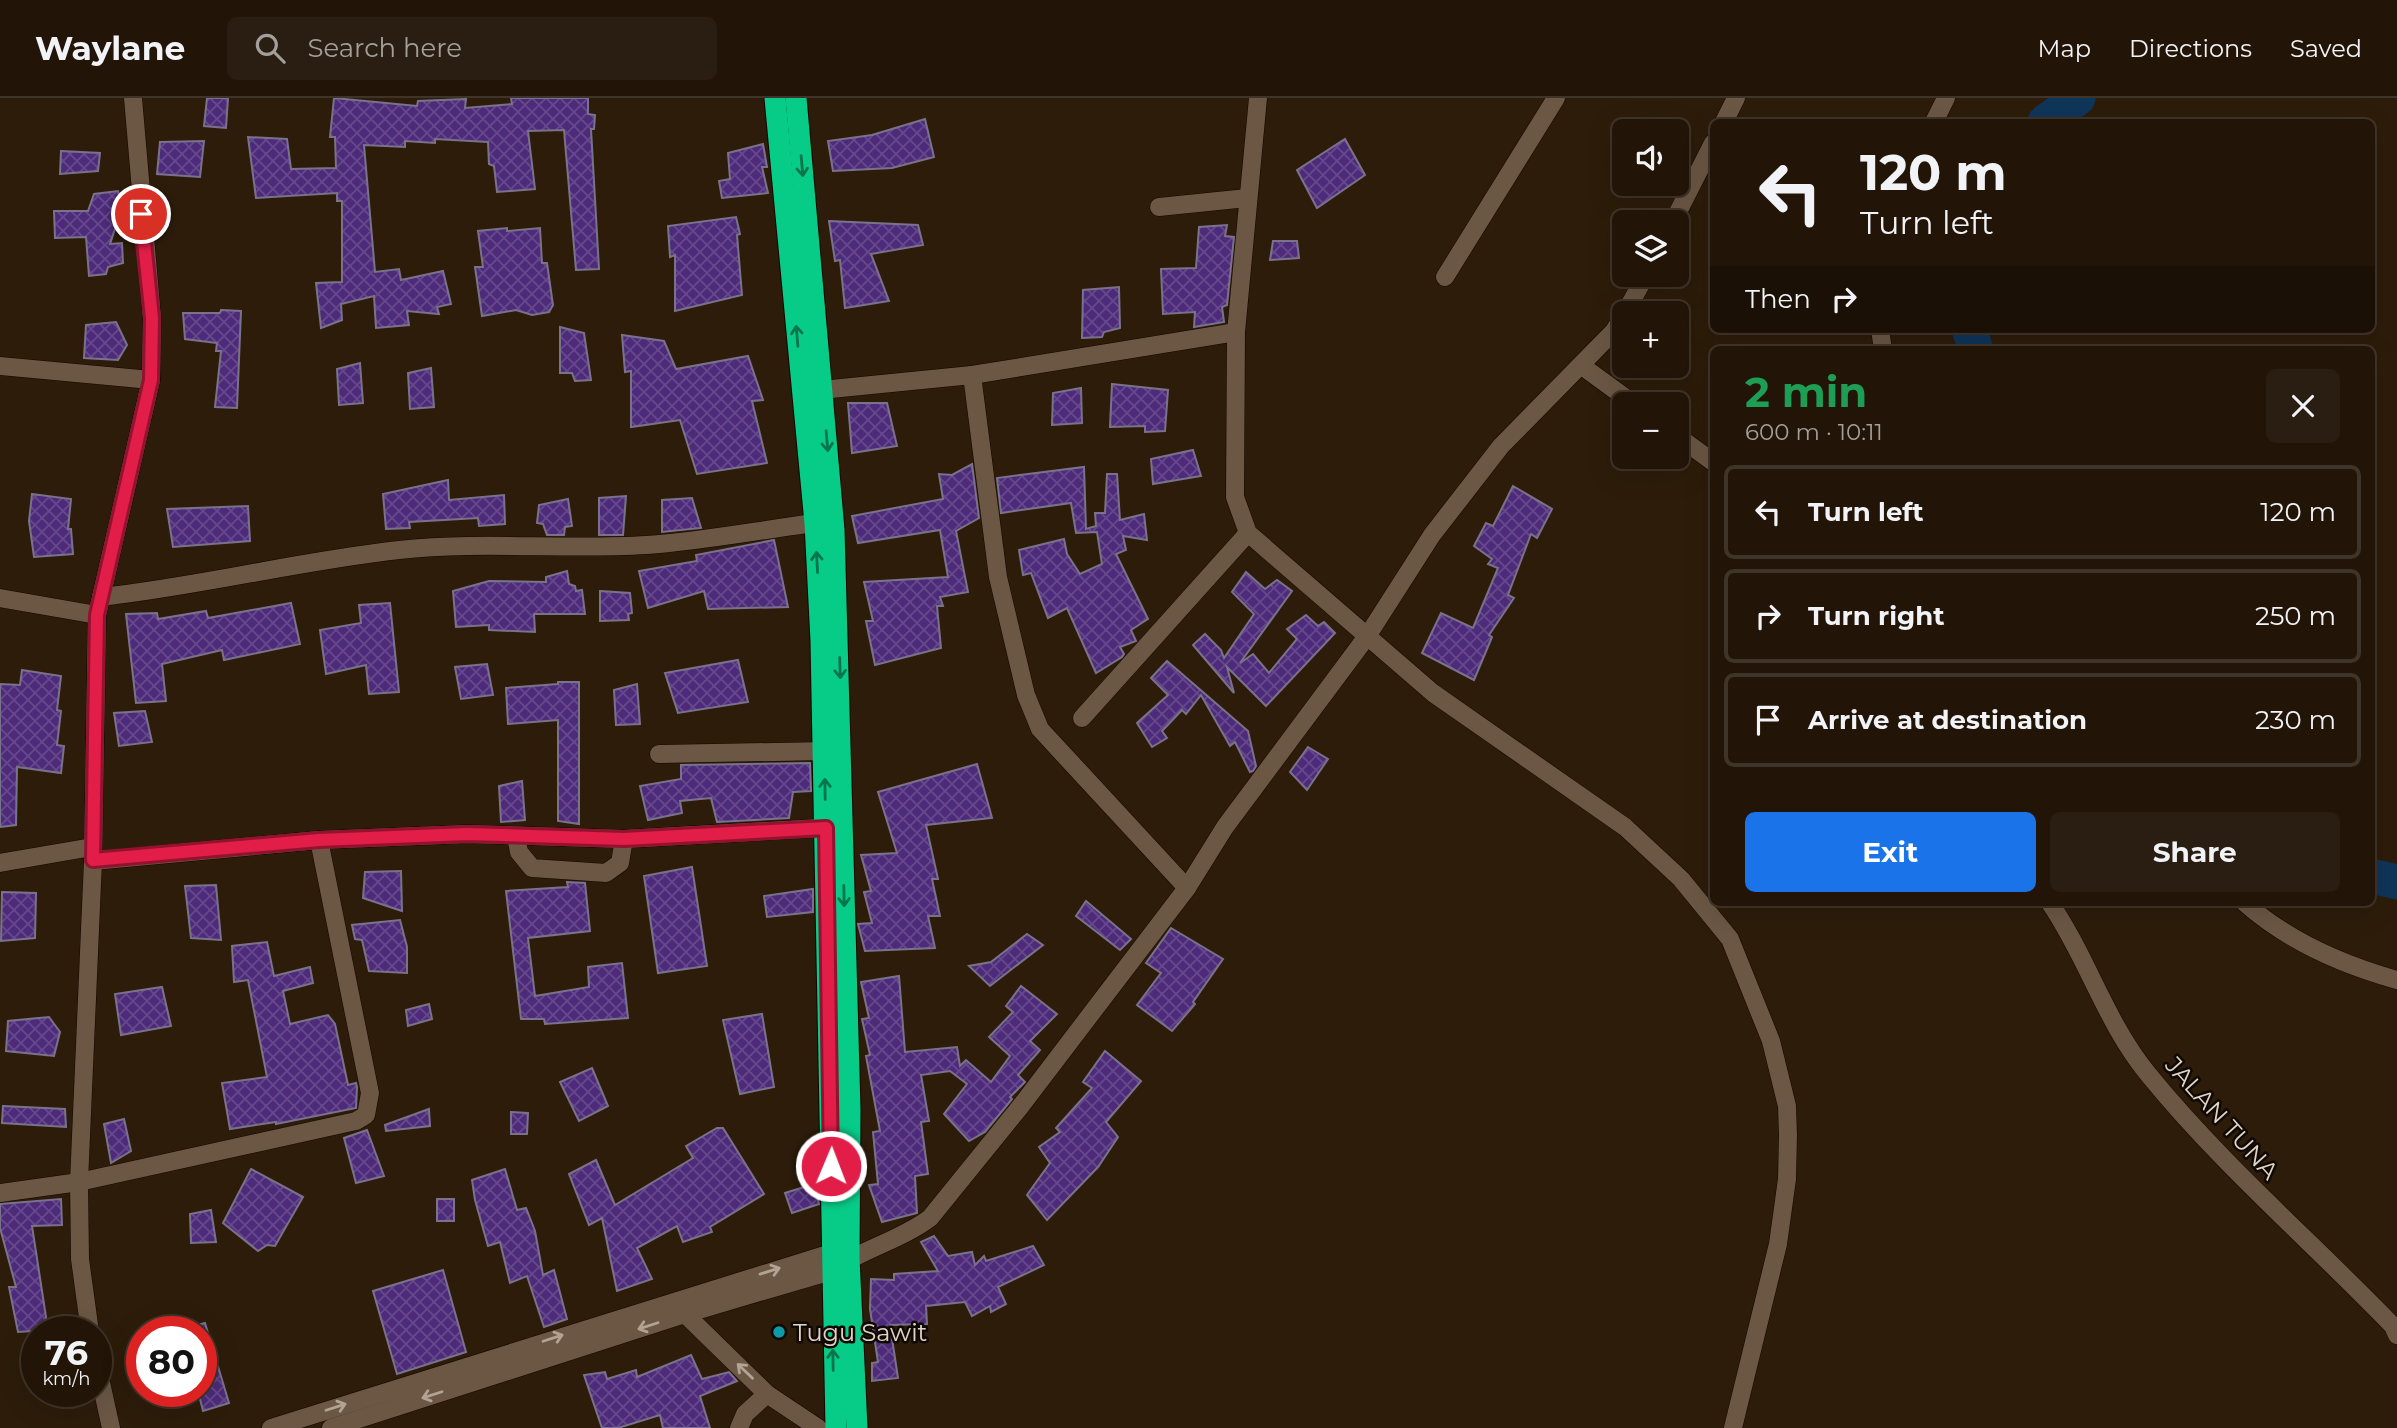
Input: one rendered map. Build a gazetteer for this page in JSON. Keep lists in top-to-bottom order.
{
  "streets": {
    "street": ["JALAN TUNA"]
  },
  "places": ["Tugu Sawit"],
  "page": {
    "header": "Waylane",
    "search": "Search here",
    "nav": ["Map", "Directions", "Saved"],
    "map_buttons": ["+", "−"],
    "turn": ["120 m", "Turn left"],
    "then": "Then",
    "heading": ["2 min", "600 m · 10:11"],
    "list": [
      {
        "name": "Turn left",
        "value": "120 m"
      },
      {
        "name": "Turn right",
        "value": "250 m"
      },
      {
        "name": "Arrive at destination",
        "value": "230 m"
      }
    ],
    "buttons": ["Exit", "Share"],
    "speed": "76 km/h",
    "limit": "80"
  }
}
